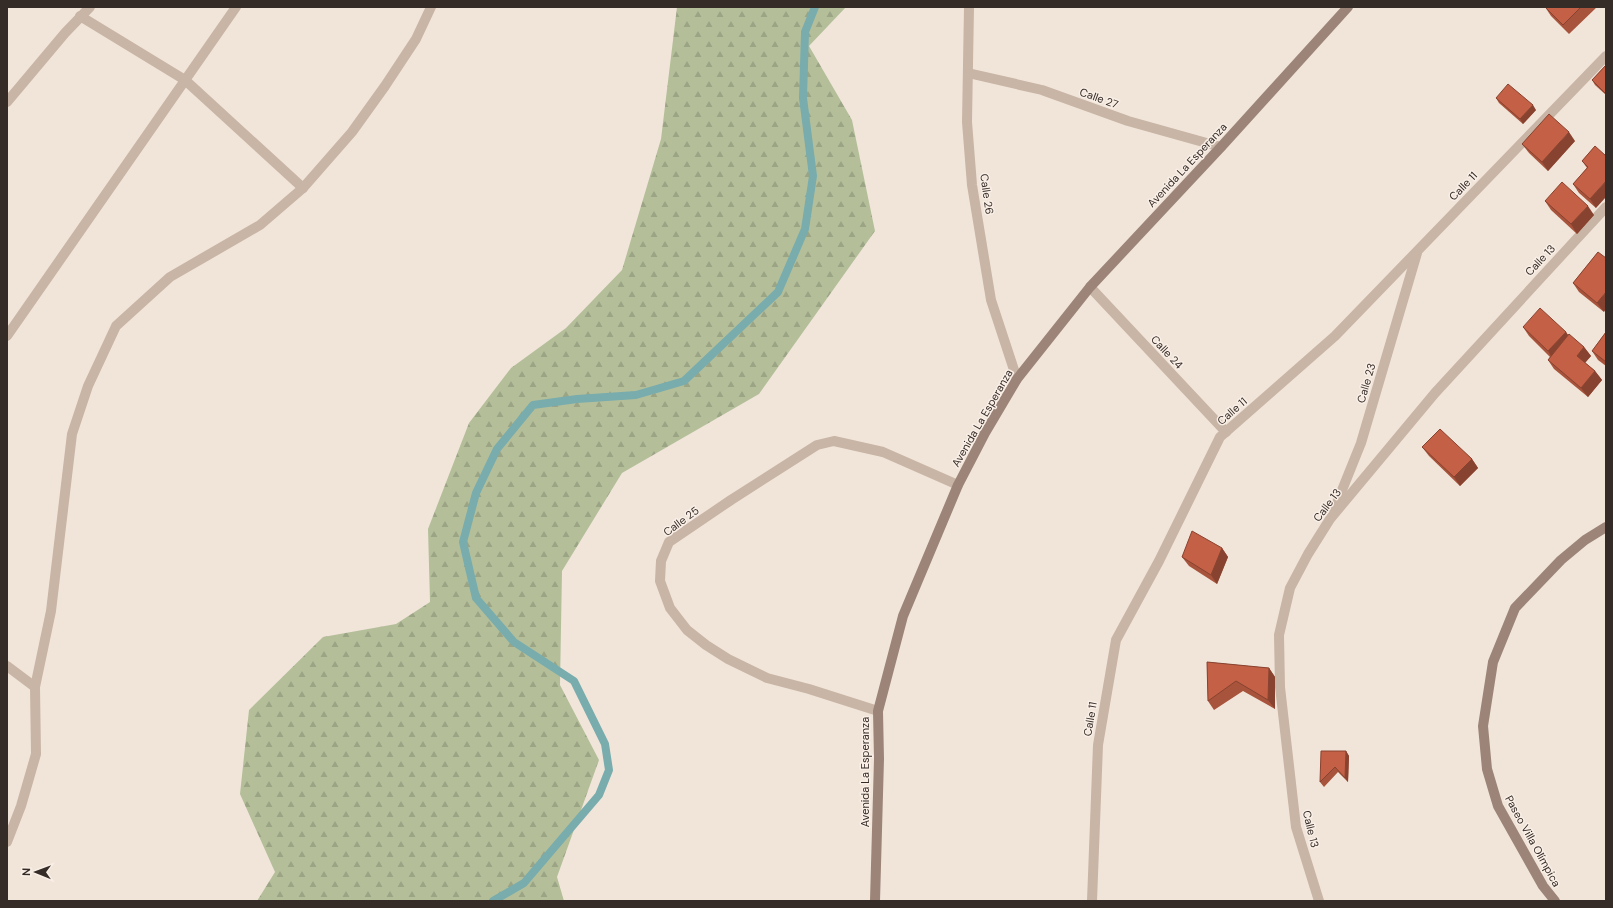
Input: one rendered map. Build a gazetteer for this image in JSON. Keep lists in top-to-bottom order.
{
  "streets": {
    "street": [
      "Calle 27",
      "Avenida La Esperanza",
      "Calle 11",
      "Calle 26",
      "Calle 13",
      "Calle 24",
      "Calle 23",
      "Calle 25",
      "Paseo Villa Olímpica"
    ]
  },
  "crossings": [
    ["Calle 27", "Avenida La Esperanza"],
    ["Calle 27", "Calle 26"],
    ["Avenida La Esperanza", "Calle 26"],
    ["Avenida La Esperanza", "Calle 24"],
    ["Avenida La Esperanza", "Calle 25"],
    ["Calle 11", "Calle 24"],
    ["Calle 11", "Calle 23"],
    ["Calle 13", "Calle 23"]
  ],
  "north": "left"
}
